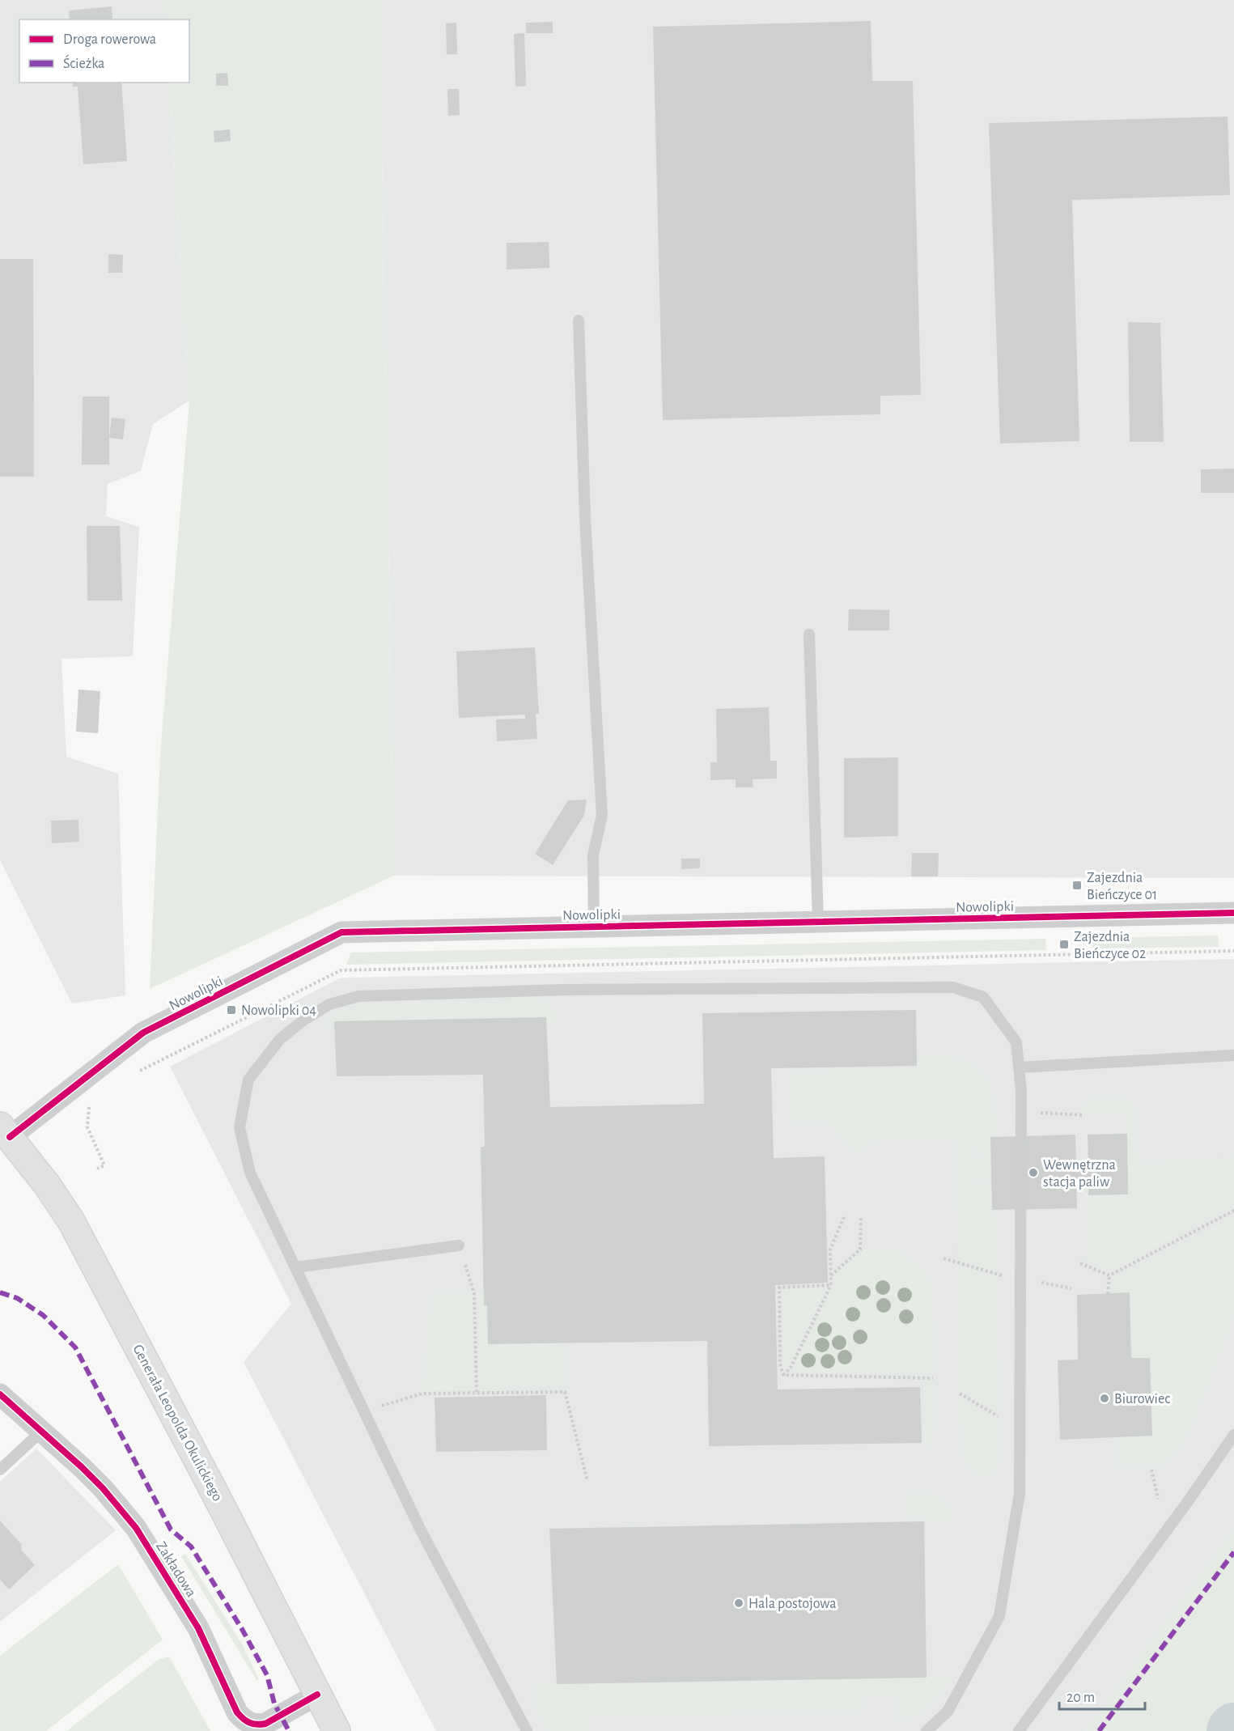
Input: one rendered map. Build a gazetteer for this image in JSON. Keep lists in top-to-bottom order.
{
  "streets": {
    "main road": ["Generała Leopolda Okulickiego"],
    "street": ["Nowolipki", "Zakładowa"]
  },
  "crossings": [
    ["Nowolipki", "Generała Leopolda Okulickiego"],
    ["Generała Leopolda Okulickiego", "Zakładowa"]
  ],
  "places": {
    "transit": ["Zajezdnia Bieńczyce 01", "Zajezdnia Bieńczyce 02", "Nowolipki 04"],
    "other": ["Wewnętrzna stacja paliw", "Biurowiec", "Hala postojowa"]
  },
  "legend": ["Droga rowerowa", "Ścieżka"],
  "scale_bar": "20 m"
}
